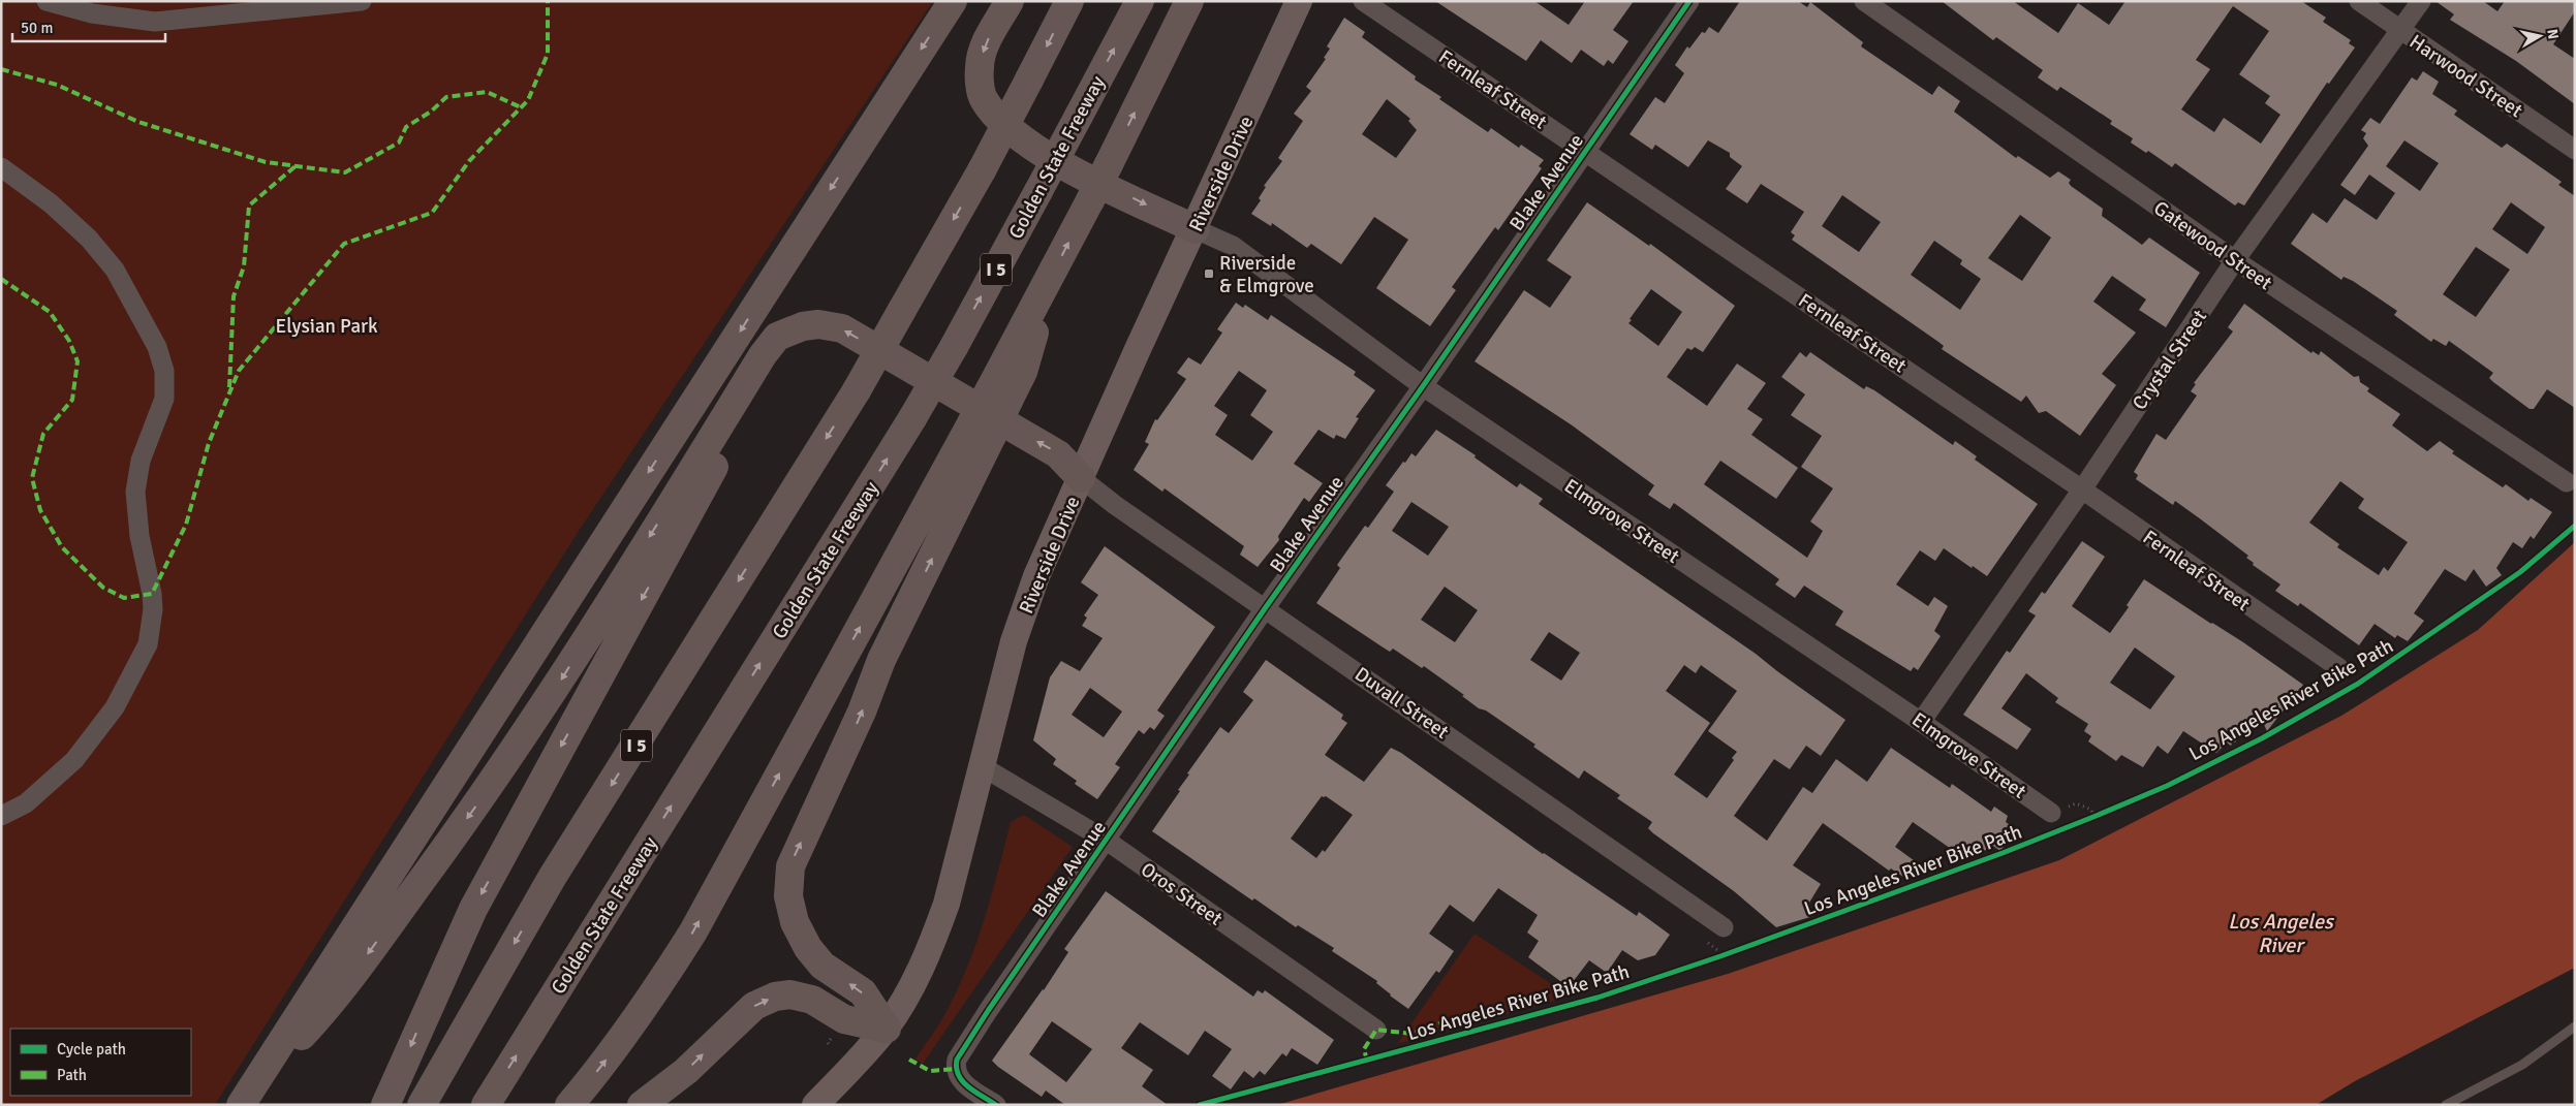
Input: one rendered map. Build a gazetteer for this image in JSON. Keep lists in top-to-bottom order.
{
  "streets": {
    "highway": ["Golden State Freeway", "I 5"],
    "main road": ["Riverside Drive"],
    "street": [
      "Harwood Street",
      "Fernleaf Street",
      "Blake Avenue",
      "Gatewood Street",
      "Crystal Street",
      "Elmgrove Street",
      "Duvall Street",
      "Oros Street"
    ],
    "cycle path": ["Los Angeles River Bike Path"]
  },
  "crossings": [
    ["Harwood Street", "Crystal Street"],
    ["Fernleaf Street", "Blake Avenue"],
    ["Fernleaf Street", "Crystal Street"],
    ["Riverside Drive", "Elmgrove Street"],
    ["Riverside Drive", "Duvall Street"],
    ["Riverside Drive", "Oros Street"],
    ["Blake Avenue", "Elmgrove Street"],
    ["Blake Avenue", "Duvall Street"],
    ["Blake Avenue", "Oros Street"],
    ["Gatewood Street", "Crystal Street"],
    ["Crystal Street", "Elmgrove Street"]
  ],
  "water": ["Los Angeles River"],
  "parks": ["Elysian Park"],
  "places": {
    "transit": ["Riverside & Elmgrove"]
  },
  "legend": ["Cycle path", "Path"],
  "scale_bar": "50 m",
  "north": "right"
}
